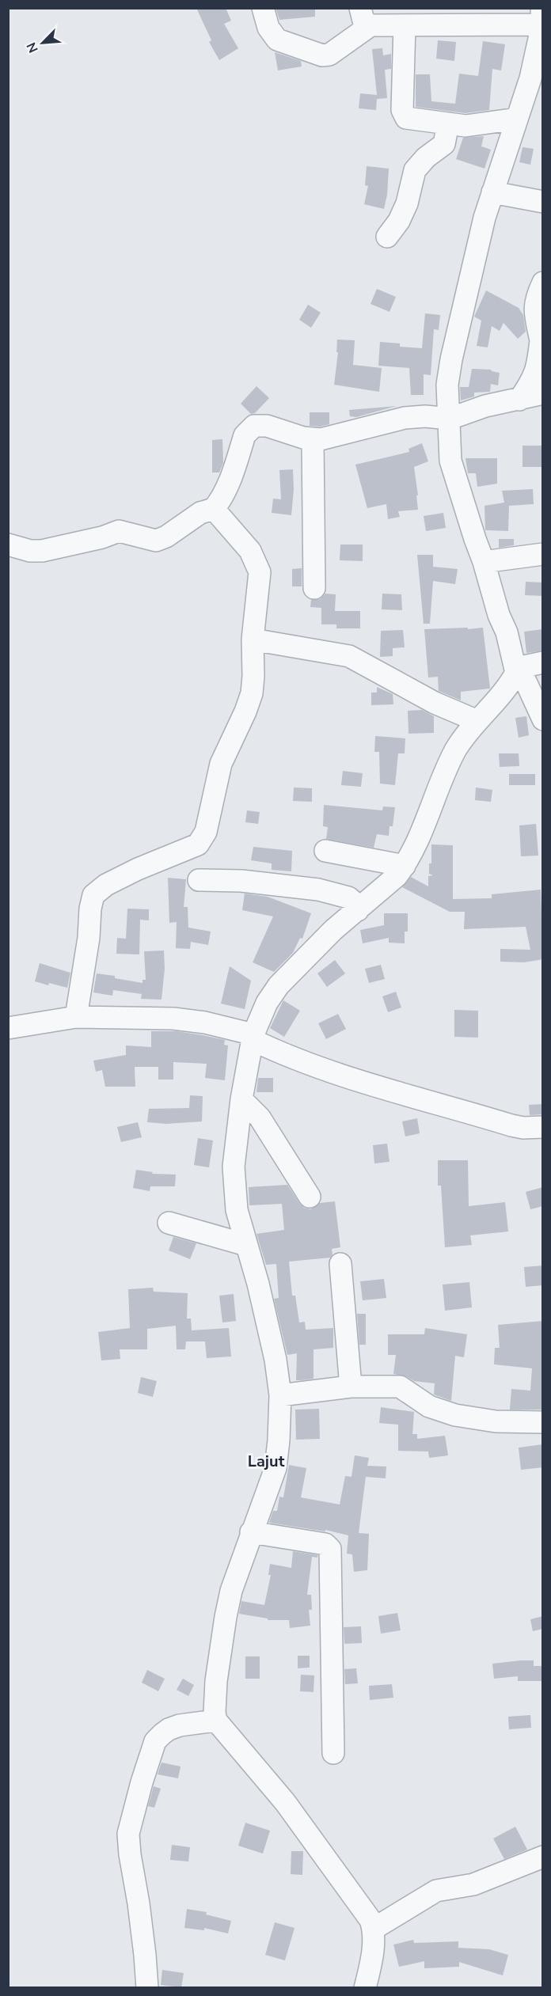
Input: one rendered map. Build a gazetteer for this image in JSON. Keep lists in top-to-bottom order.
{
  "districts": ["Lajut"],
  "north": "bottom left"
}
